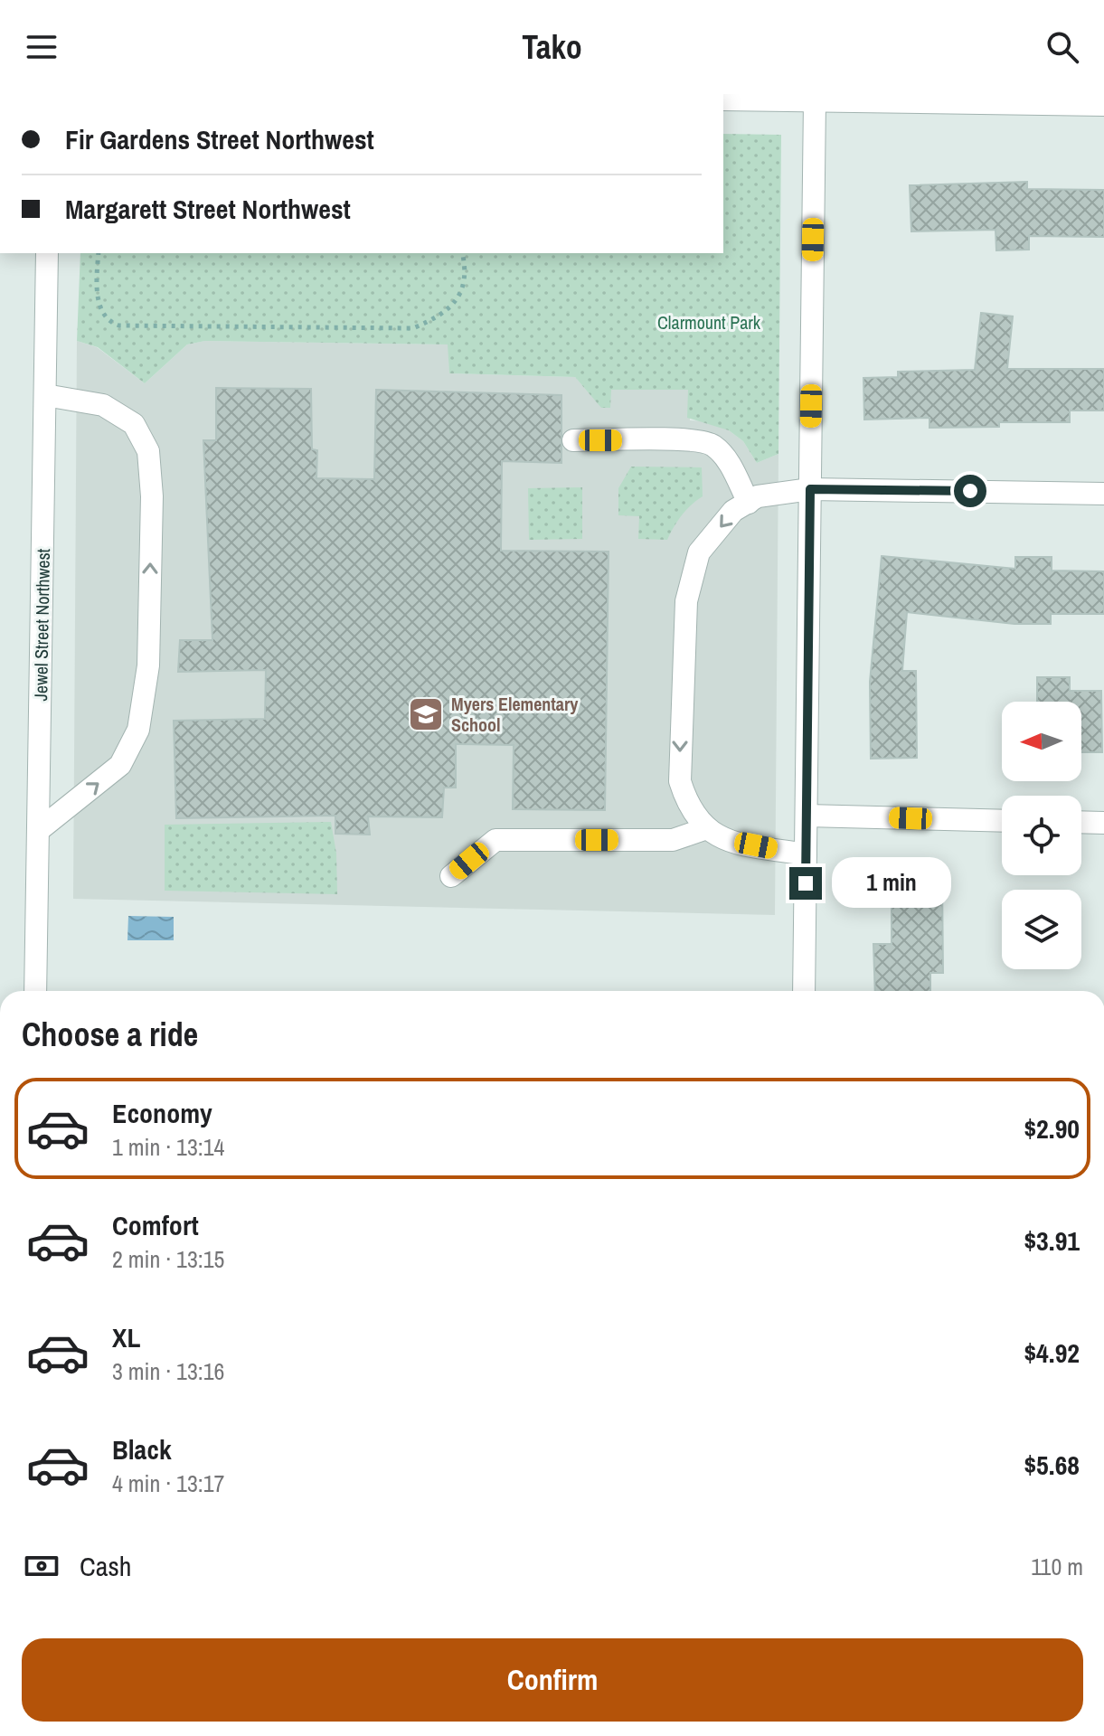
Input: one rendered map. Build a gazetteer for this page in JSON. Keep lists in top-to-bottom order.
{
  "streets": {
    "street": ["Jewel Street Northwest"]
  },
  "parks": ["Clarmount Park"],
  "places": {
    "school or university": ["Myers Elementary School"]
  },
  "north": "left",
  "page": {
    "header": "Tako",
    "banner": ["Fir Gardens Street Northwest", "Margarett Street Northwest"],
    "bubble": "1 min",
    "heading": "Choose a ride",
    "list": [
      {
        "name": "Economy",
        "note": "1 min · 13:14",
        "value": "$2.90"
      },
      {
        "name": "Comfort",
        "note": "2 min · 13:15",
        "value": "$3.91"
      },
      {
        "name": "XL",
        "note": "3 min · 13:16",
        "value": "$4.92"
      },
      {
        "name": "Black",
        "note": "4 min · 13:17",
        "value": "$5.68"
      }
    ],
    "pay": ["Cash", "110 m"],
    "buttons": "Confirm"
  }
}
